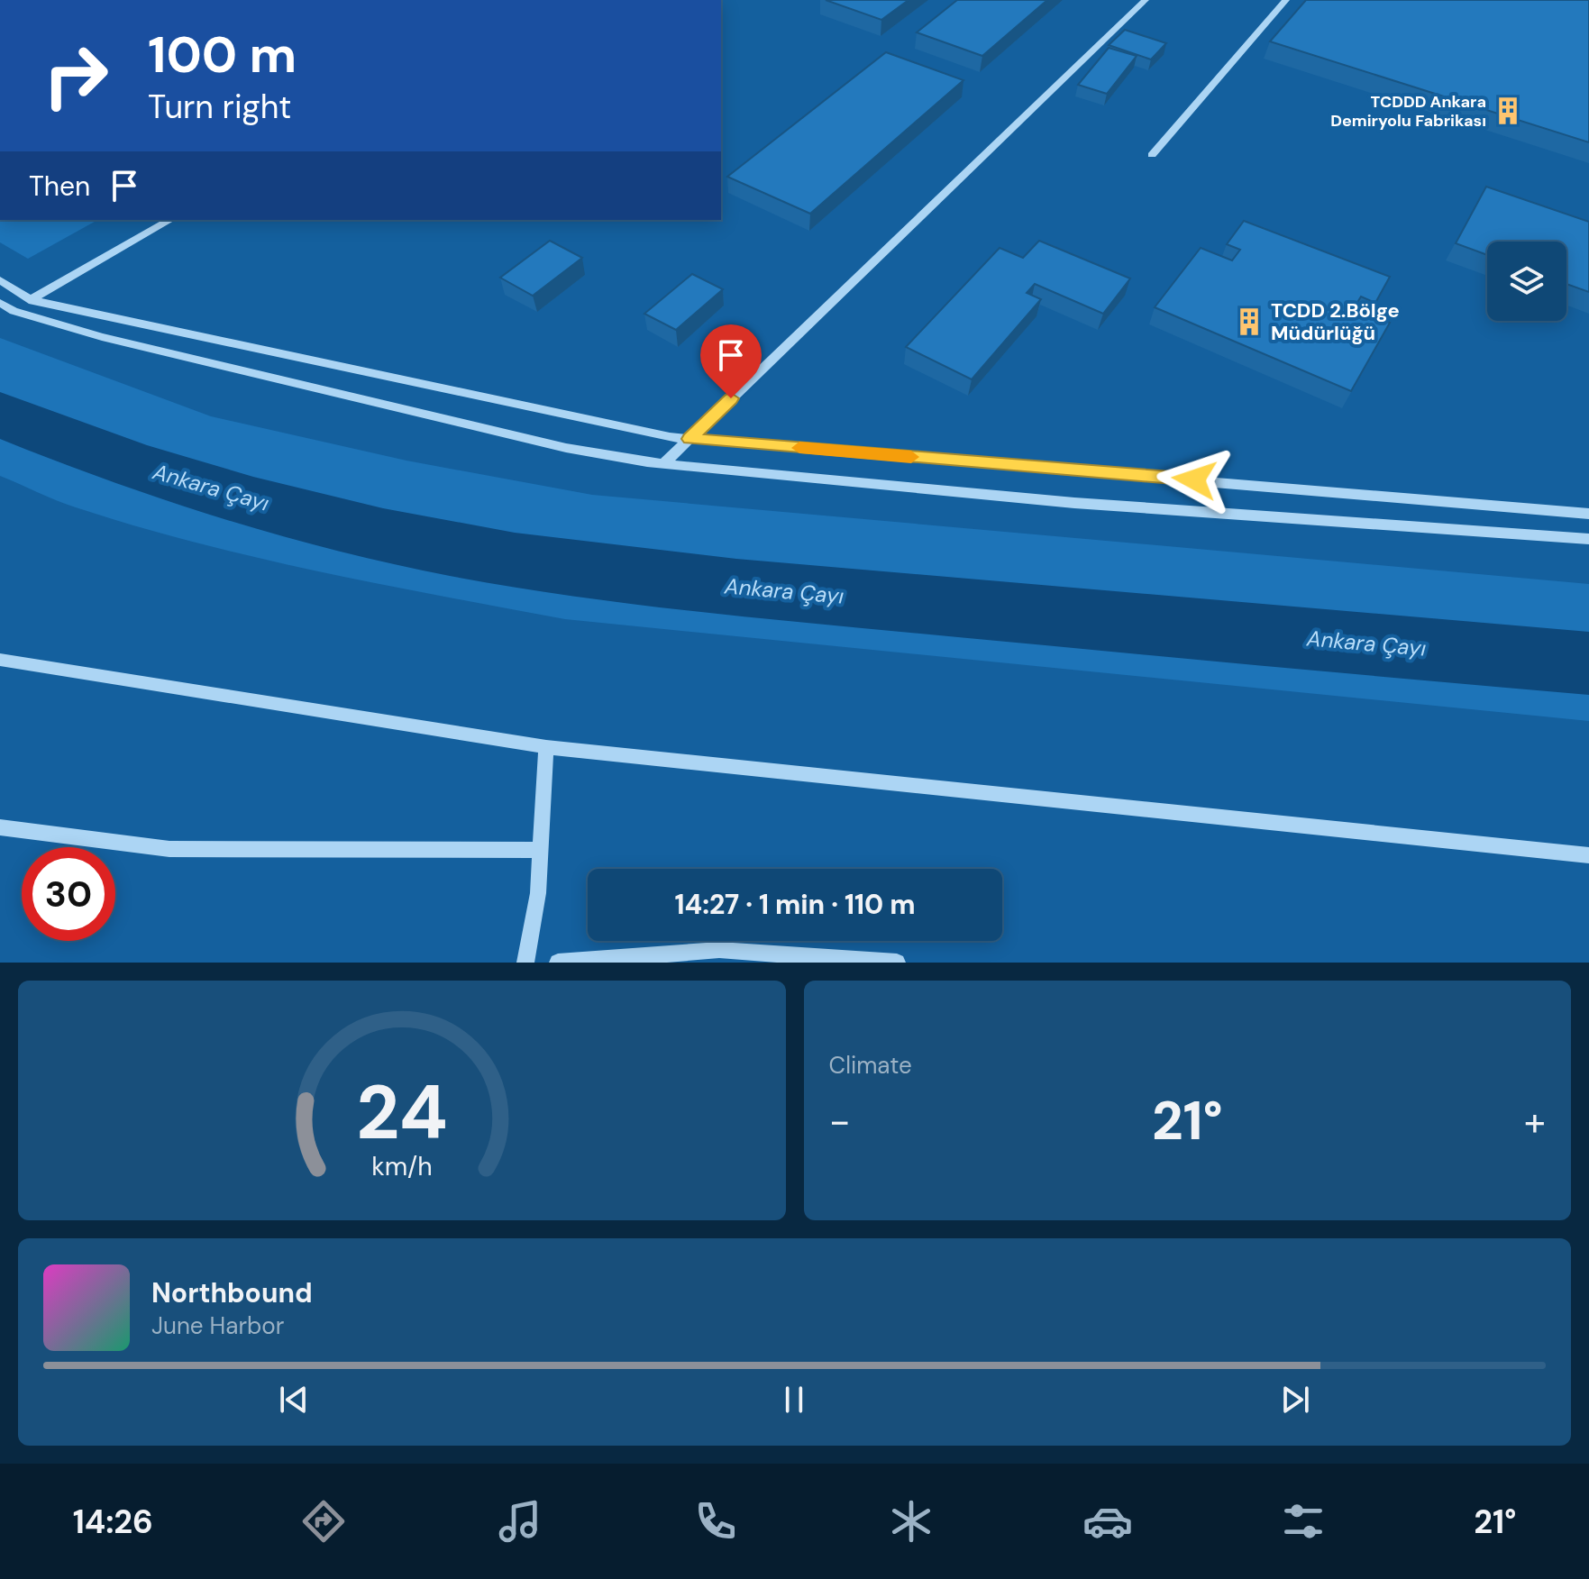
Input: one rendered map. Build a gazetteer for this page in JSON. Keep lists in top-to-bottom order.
{
  "water": ["Ankara Çayı"],
  "places": {
    "building": ["TCDDD Ankara Demiryolu Fabrikası", "TCDD 2.Bölge Müdürlüğü"]
  },
  "page": {
    "turn": ["100 m", "Turn right"],
    "then": "Then",
    "limit": "30",
    "trip": "14:27 · 1 min · 110 m",
    "tile": "Climate",
    "heat": ["−", "21°", "+"],
    "song": ["Northbound", "June Harbor"],
    "tabs": ["14:26", "21°"],
    "gauge": ["24", "km/h"]
  }
}
